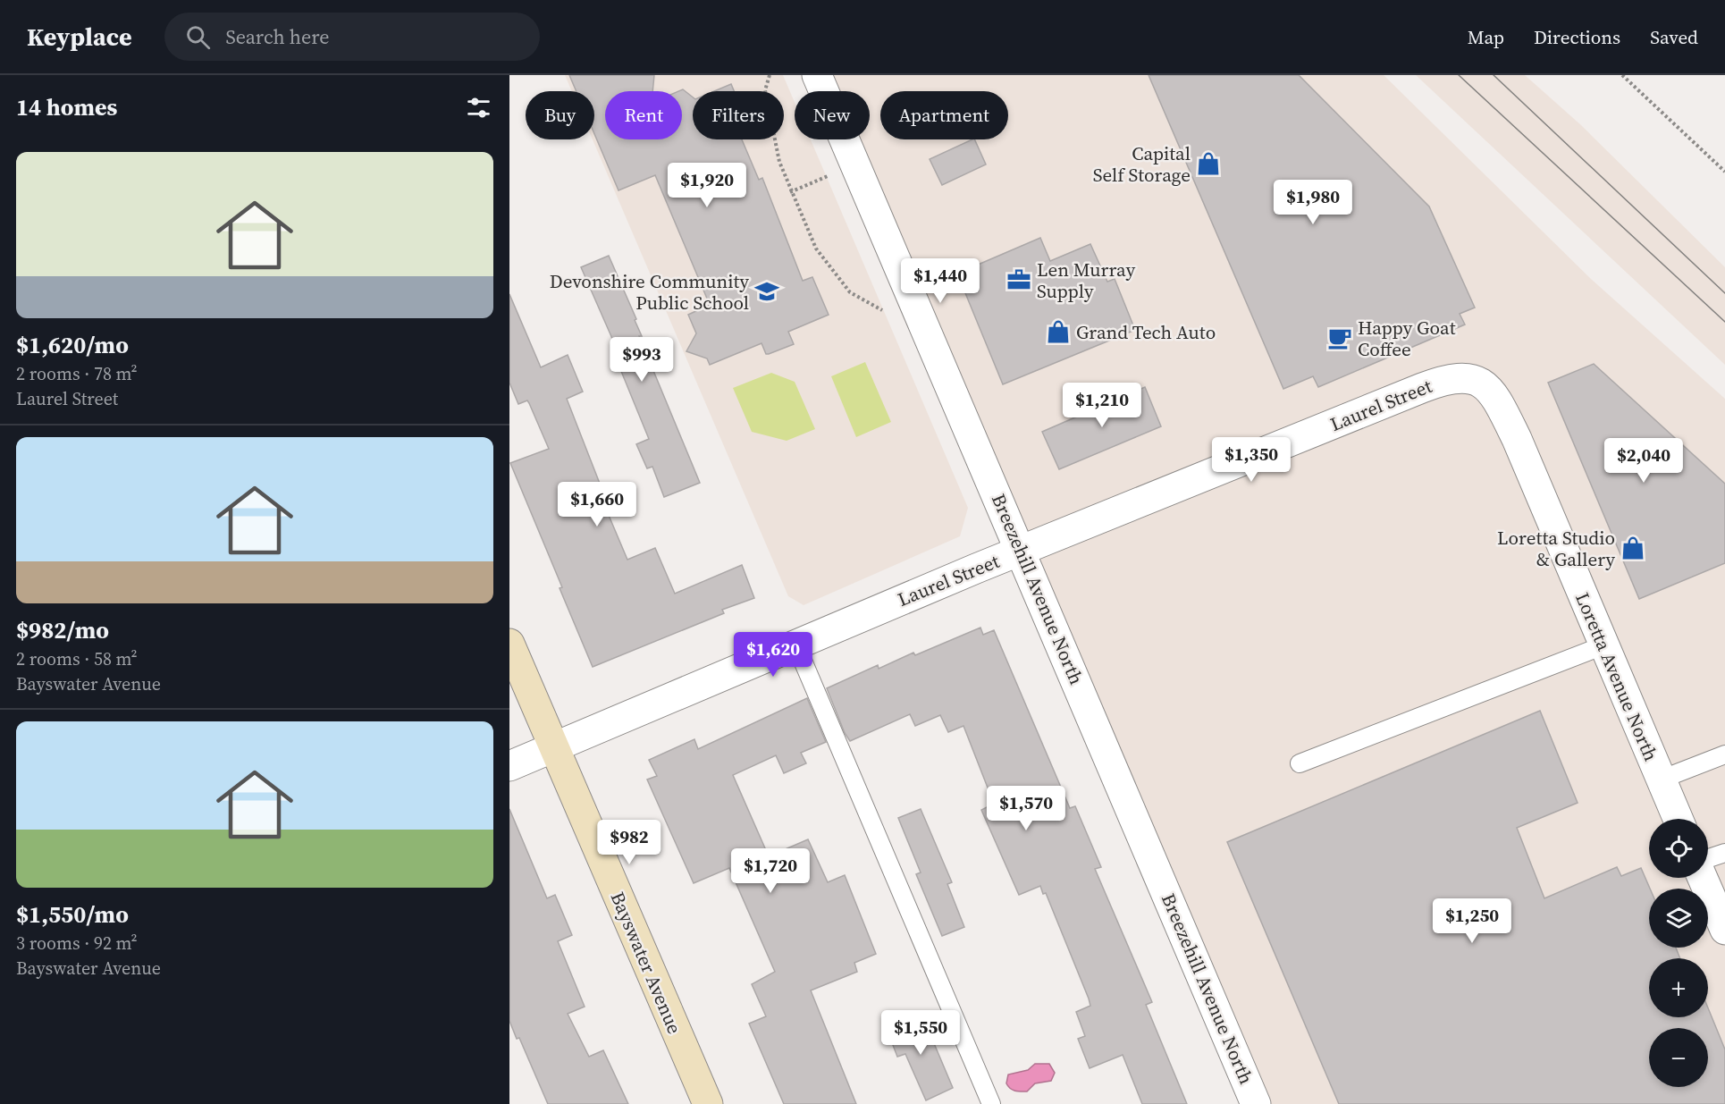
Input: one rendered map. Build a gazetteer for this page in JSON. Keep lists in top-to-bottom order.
{
  "streets": {
    "street": [
      "Laurel Street",
      "Breezehill Avenue North",
      "Loretta Avenue North",
      "Bayswater Avenue"
    ]
  },
  "crossings": [
    ["Laurel Street", "Breezehill Avenue North"],
    ["Laurel Street", "Loretta Avenue North"],
    ["Laurel Street", "Bayswater Avenue"]
  ],
  "places": {
    "shop": ["Capital Self Storage", "Grand Tech Auto", "Loretta Studio & Gallery"],
    "office": ["Len Murray Supply"],
    "school or university": ["Devonshire Community Public School"],
    "cafe": ["Happy Goat Coffee"]
  },
  "page": {
    "header": "Keyplace",
    "search": "Search here",
    "nav": ["Map", "Directions", "Saved"],
    "heading": "14 homes",
    "chip": [
      "Buy",
      "Rent",
      "Filters",
      "New",
      "Apartment"
    ],
    "list": [
      {
        "name": "$1,620/mo",
        "note": "2 rooms · 78 m² · Laurel Street"
      },
      {
        "name": "$982/mo",
        "note": "2 rooms · 58 m² · Bayswater Avenue"
      },
      {
        "name": "$1,550/mo",
        "note": "3 rooms · 92 m² · Bayswater Avenue"
      }
    ],
    "price": [
      "$1,920",
      "$1,980",
      "$1,440",
      "$993",
      "$1,210",
      "$1,350",
      "$2,040",
      "$1,660",
      "$1,620",
      "$1,570",
      "$982",
      "$1,720",
      "$1,250",
      "$1,550"
    ],
    "map_buttons": ["+", "−"]
  }
}
